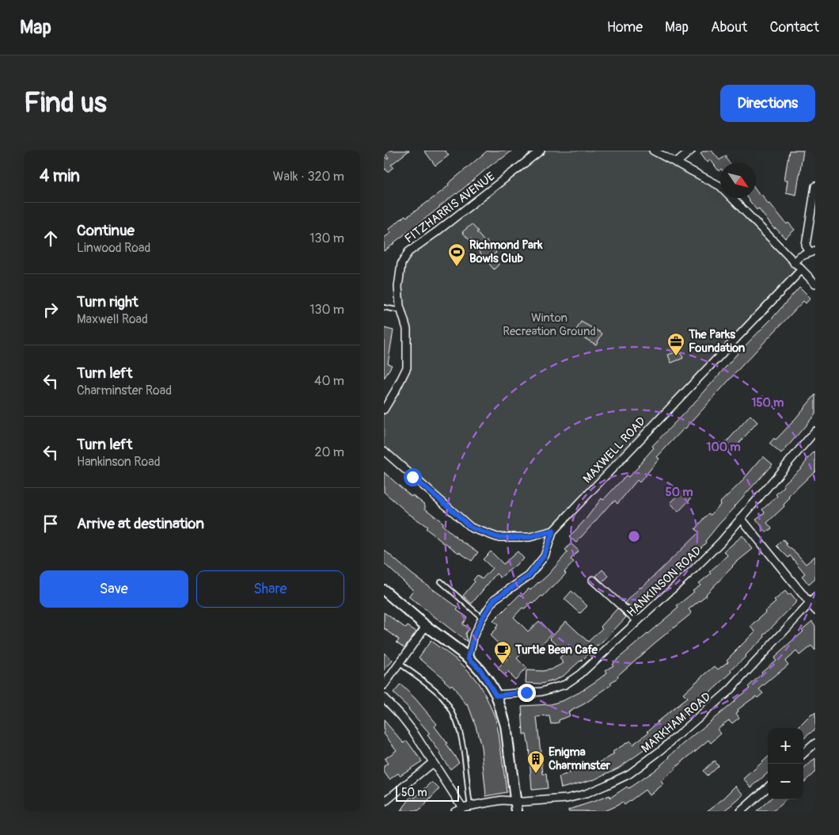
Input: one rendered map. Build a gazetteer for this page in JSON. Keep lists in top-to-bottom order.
{
  "streets": {
    "street": [
      "FITZHARRIS AVENUE",
      "MAXWELL ROAD",
      "HANKINSON ROAD",
      "MARKHAM ROAD"
    ]
  },
  "parks": ["Winton Recreation Ground"],
  "places": {
    "sports": ["Richmond Park Bowls Club"],
    "office": ["The Parks Foundation"],
    "cafe": ["Turtle Bean Cafe"],
    "building": ["Enigma Charminster"]
  },
  "scale_bar": "50 m",
  "north": "bottom right",
  "page": {
    "header": "Map",
    "nav": [
      "Home",
      "Map",
      "About",
      "Contact"
    ],
    "buttons": [
      "Directions",
      ["Save", "Share"]
    ],
    "title": "Find us",
    "heading": ["4 min", "Walk · 320 m"],
    "list": [
      ["Continue", "Linwood Road", "130 m"],
      ["Turn right", "Maxwell Road", "130 m"],
      ["Turn left", "Charminster Road", "40 m"],
      ["Turn left", "Hankinson Road", "20 m"],
      "Arrive at destination"
    ],
    "map_buttons": ["+", "−"],
    "scale": "50 m"
  },
  "rings": ["150 m", "100 m", "50 m"]
}
